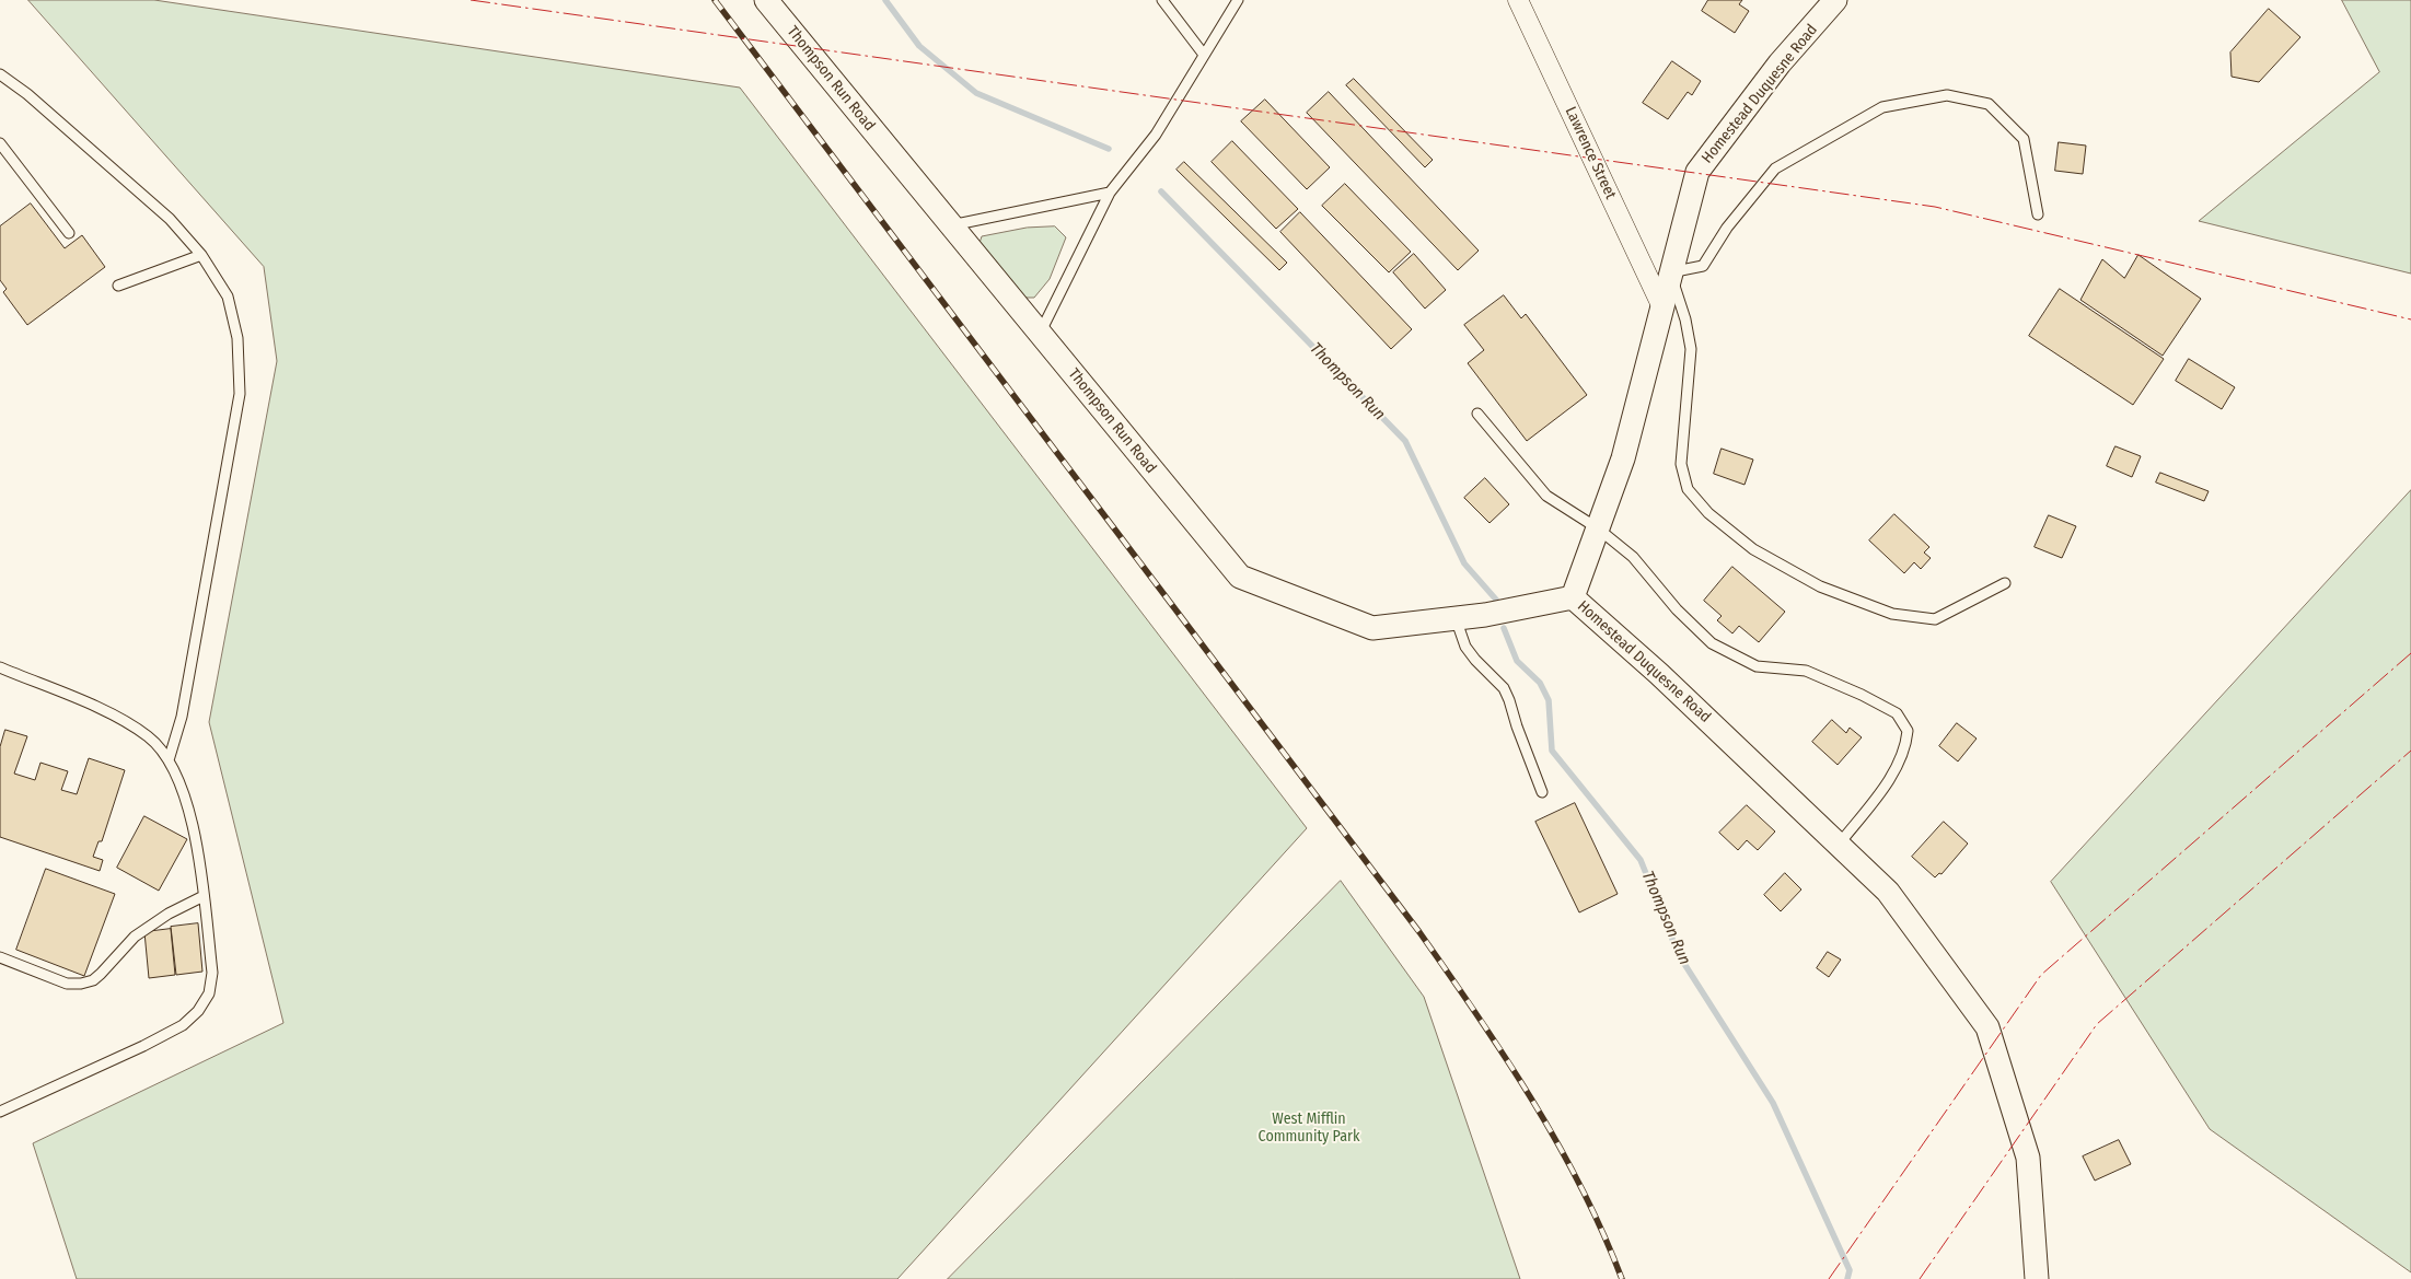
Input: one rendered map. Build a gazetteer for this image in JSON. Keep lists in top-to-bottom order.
{
  "streets": {
    "street": ["Thompson Run Road", "Homestead Duquesne Road", "Lawrence Street"]
  },
  "crossings": [
    ["Thompson Run Road", "Homestead Duquesne Road"],
    ["Homestead Duquesne Road", "Lawrence Street"]
  ],
  "water": ["Thompson Run"],
  "parks": ["West Mifflin Community Park"]
}
